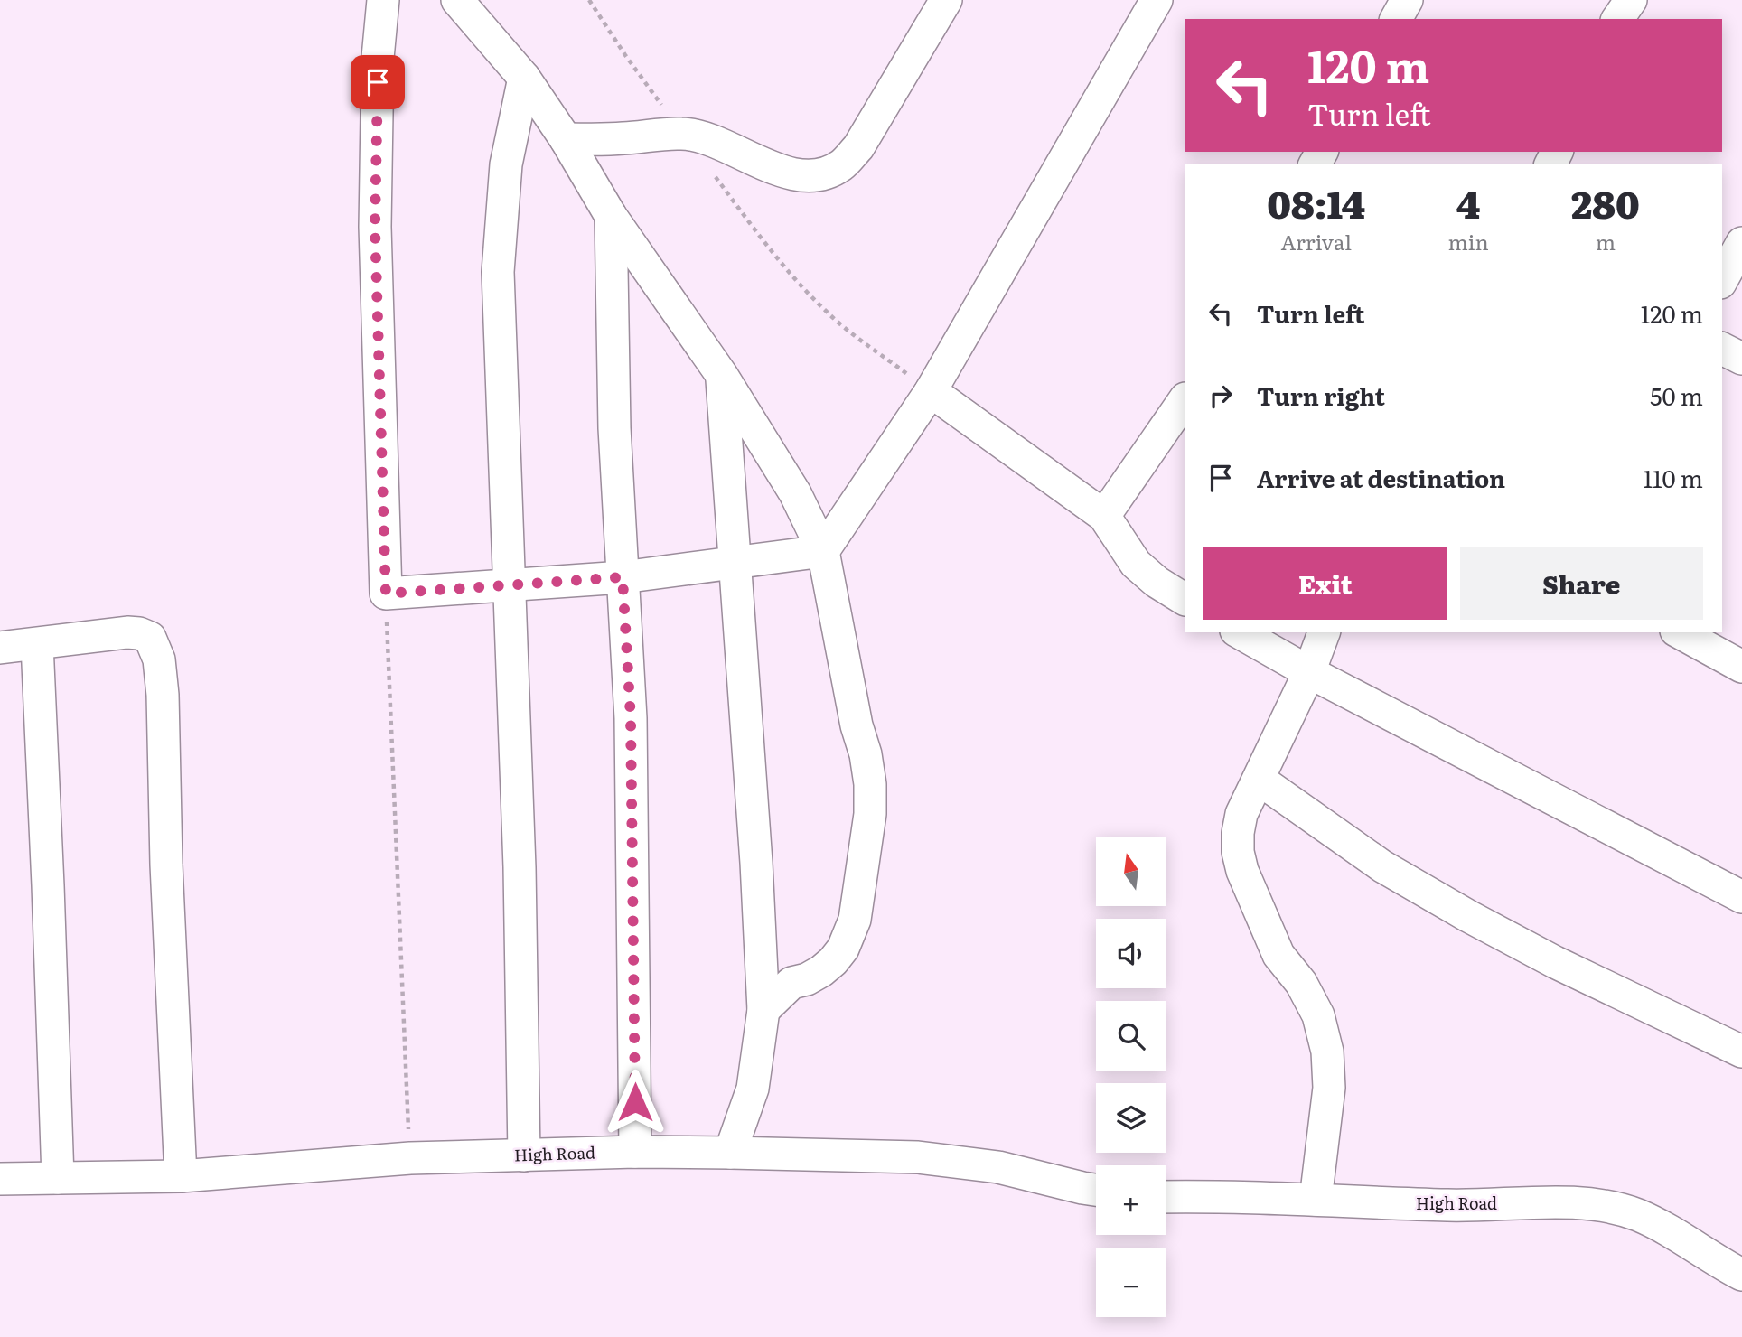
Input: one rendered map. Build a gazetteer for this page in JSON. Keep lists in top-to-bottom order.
{
  "streets": {
    "street": ["High Road"]
  },
  "north": "top",
  "page": {
    "turn": ["120 m", "Turn left"],
    "eta": [
      "08:14",
      "Arrival",
      "4",
      "min",
      "280",
      "m"
    ],
    "list": [
      {
        "name": "Turn left",
        "value": "120 m"
      },
      {
        "name": "Turn right",
        "value": "50 m"
      },
      {
        "name": "Arrive at destination",
        "value": "110 m"
      }
    ],
    "buttons": ["Exit", "Share"],
    "map_buttons": ["+", "−"]
  }
}
